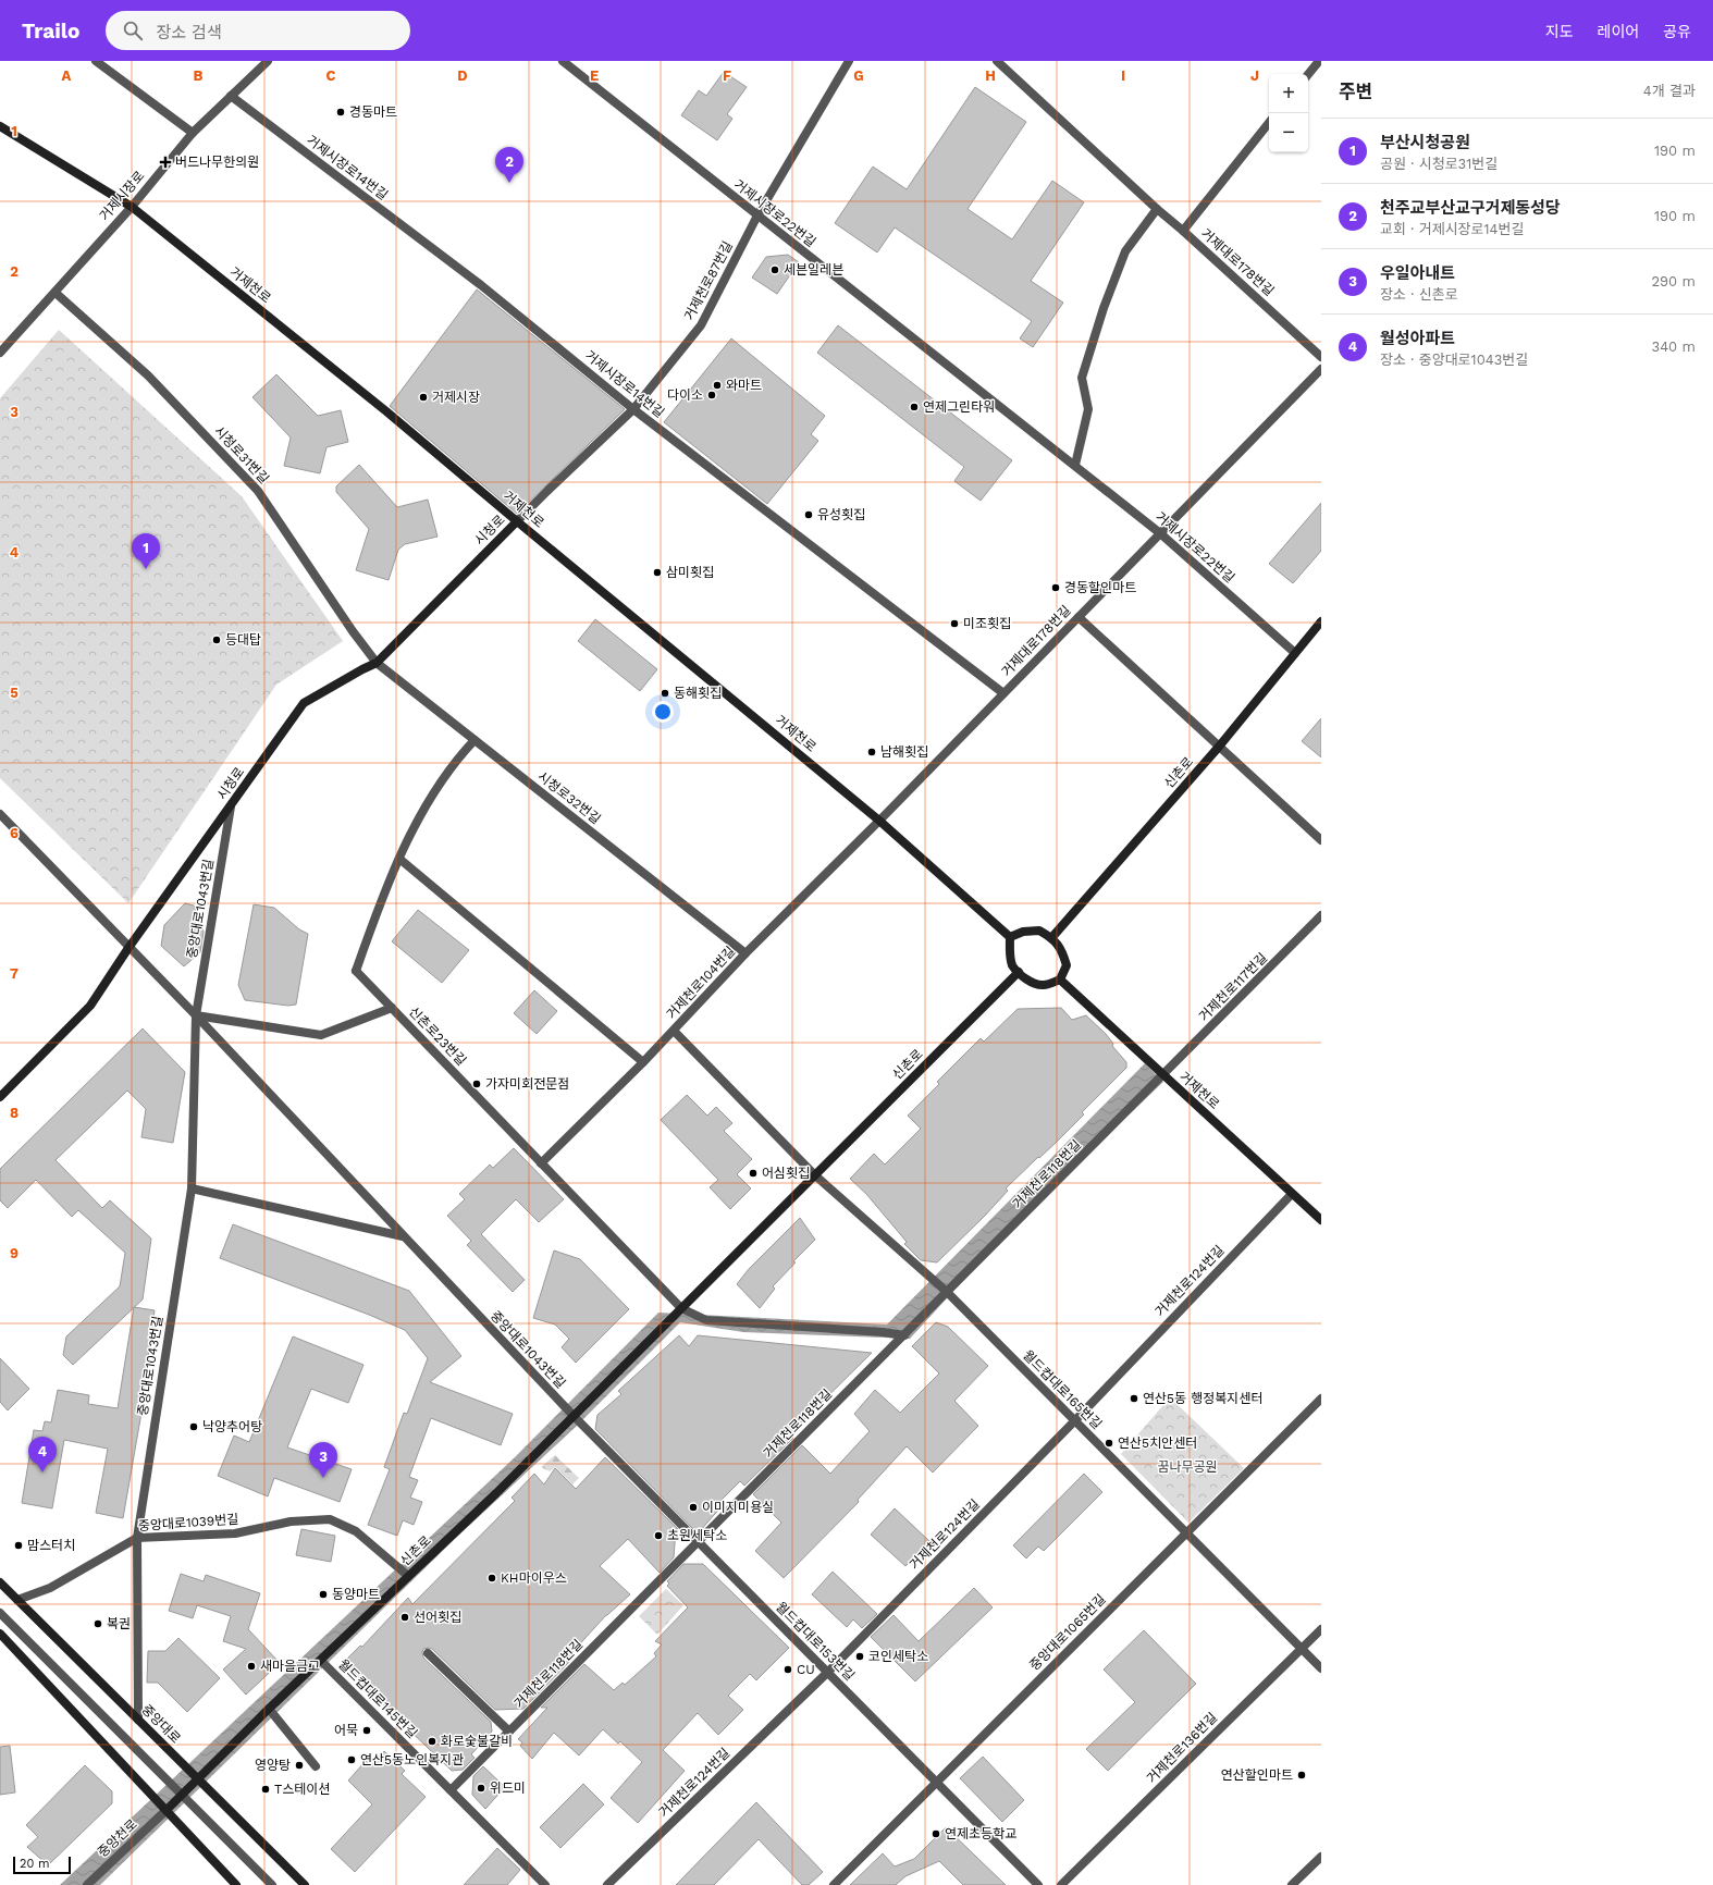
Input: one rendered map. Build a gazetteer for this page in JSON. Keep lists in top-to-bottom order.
{
  "streets": {
    "main road": [
      "거제천로",
      "시청로",
      "신촌로",
      "중앙대로"
    ],
    "street": [
      "거제시장로14번길",
      "거제시장로",
      "거제시장로22번길",
      "거제대로178번길",
      "거제천로87번길",
      "시청로31번길",
      "시청로32번길",
      "중앙대로1043번길",
      "거제천로104번길",
      "거제천로117번길",
      "신촌로23번길",
      "거제천로118번길",
      "거제천로124번길",
      "월드컵대로165번길",
      "중앙대로1039번길",
      "중앙대로1065번길",
      "월드컵대로153번길",
      "월드컵대로145번길",
      "거제천로136번길",
      "중앙천로"
    ]
  },
  "crossings": [
    ["거제시장로14번길", "거제시장로"],
    ["거제시장로14번길", "거제대로178번길"],
    ["거제시장로14번길", "거제천로87번길"],
    ["거제시장로", "거제천로"],
    ["거제시장로", "시청로31번길"],
    ["거제시장로22번길", "거제대로178번길"],
    ["거제시장로22번길", "거제천로87번길"],
    ["거제시장로22번길", "신촌로"],
    ["거제대로178번길", "거제천로"],
    ["거제대로178번길", "거제천로104번길"],
    ["거제천로87번길", "거제천로"],
    ["거제천로87번길", "시청로"],
    ["거제천로", "시청로"],
    ["거제천로", "신촌로"],
    ["거제천로", "거제천로104번길"],
    ["거제천로", "거제천로117번길"],
    ["거제천로", "거제천로118번길"],
    ["거제천로", "거제천로124번길"],
    ["시청로31번길", "시청로"],
    ["시청로31번길", "시청로32번길"],
    ["시청로", "시청로32번길"],
    ["시청로", "중앙대로1043번길"],
    ["신촌로", "중앙대로1043번길"],
    ["신촌로", "신촌로23번길"],
    ["신촌로", "월드컵대로165번길"],
    ["신촌로", "중앙대로1039번길"],
    ["신촌로", "월드컵대로153번길"],
    ["신촌로", "월드컵대로145번길"],
    ["신촌로", "중앙대로"],
    ["신촌로", "중앙천로"],
    ["시청로32번길", "거제천로104번길"],
    ["시청로32번길", "신촌로23번길"],
    ["중앙대로1043번길", "중앙대로1039번길"],
    ["중앙대로1043번길", "월드컵대로153번길"],
    ["중앙대로1043번길", "중앙대로"],
    ["거제천로104번길", "신촌로23번길"],
    ["거제천로117번길", "거제천로118번길"],
    ["거제천로118번길", "월드컵대로165번길"],
    ["거제천로118번길", "월드컵대로153번길"],
    ["거제천로118번길", "월드컵대로145번길"],
    ["거제천로124번길", "월드컵대로165번길"],
    ["거제천로124번길", "월드컵대로153번길"],
    ["월드컵대로165번길", "중앙대로1065번길"],
    ["월드컵대로165번길", "거제천로136번길"],
    ["중앙대로1039번길", "중앙대로"],
    ["중앙대로1065번길", "월드컵대로153번길"]
  ],
  "parks": ["꿈나무공원"],
  "places": {
    "other": [
      "경동마트",
      "세븐일레븐",
      "와마트",
      "다이소",
      "거제시장",
      "연제그린타워",
      "유성횟집",
      "삼미횟집",
      "경동할인마트",
      "미조횟집",
      "등대탑",
      "동해횟집",
      "남해횟집",
      "가자미회전문점",
      "어심횟집",
      "연산5동 행정복지센터",
      "낙양추어탕",
      "연산5치안센터",
      "이미지미용실",
      "초원세탁소",
      "맘스터치",
      "KH마이우스",
      "동양마트",
      "선어횟집",
      "복권",
      "코인세탁소",
      "새마을금고",
      "CU",
      "어묵",
      "화로숯불갈비",
      "연산5동노인복지관",
      "영양탕",
      "연산할인마트",
      "위드미",
      "T스테이션",
      "연제초등학교"
    ],
    "health": ["버드나무한의원"]
  },
  "scale_bar": "20 m",
  "page": {
    "header": "Trailo",
    "search": "장소 검색",
    "nav": ["지도", "레이어", "공유"],
    "heading": ["주변", "4개 결과"],
    "map_buttons": ["+", "−"],
    "list": [
      {
        "mark": "1",
        "name": "부산시청공원",
        "note": "공원 · 시청로31번길",
        "value": "190 m"
      },
      {
        "mark": "2",
        "name": "천주교부산교구거제동성당",
        "note": "교회 · 거제시장로14번길",
        "value": "190 m"
      },
      {
        "mark": "3",
        "name": "우일아내트",
        "note": "장소 · 신촌로",
        "value": "290 m"
      },
      {
        "mark": "4",
        "name": "월성아파트",
        "note": "장소 · 중앙대로1043번길",
        "value": "340 m"
      }
    ],
    "pins": [
      "2",
      "1",
      "4",
      "3"
    ],
    "scale": "20 m"
  },
  "grid": {
    "columns": [
      "A",
      "B",
      "C",
      "D",
      "E",
      "F",
      "G",
      "H",
      "I",
      "J"
    ],
    "rows": [
      "1",
      "2",
      "3",
      "4",
      "5",
      "6",
      "7",
      "8",
      "9"
    ]
  }
}
